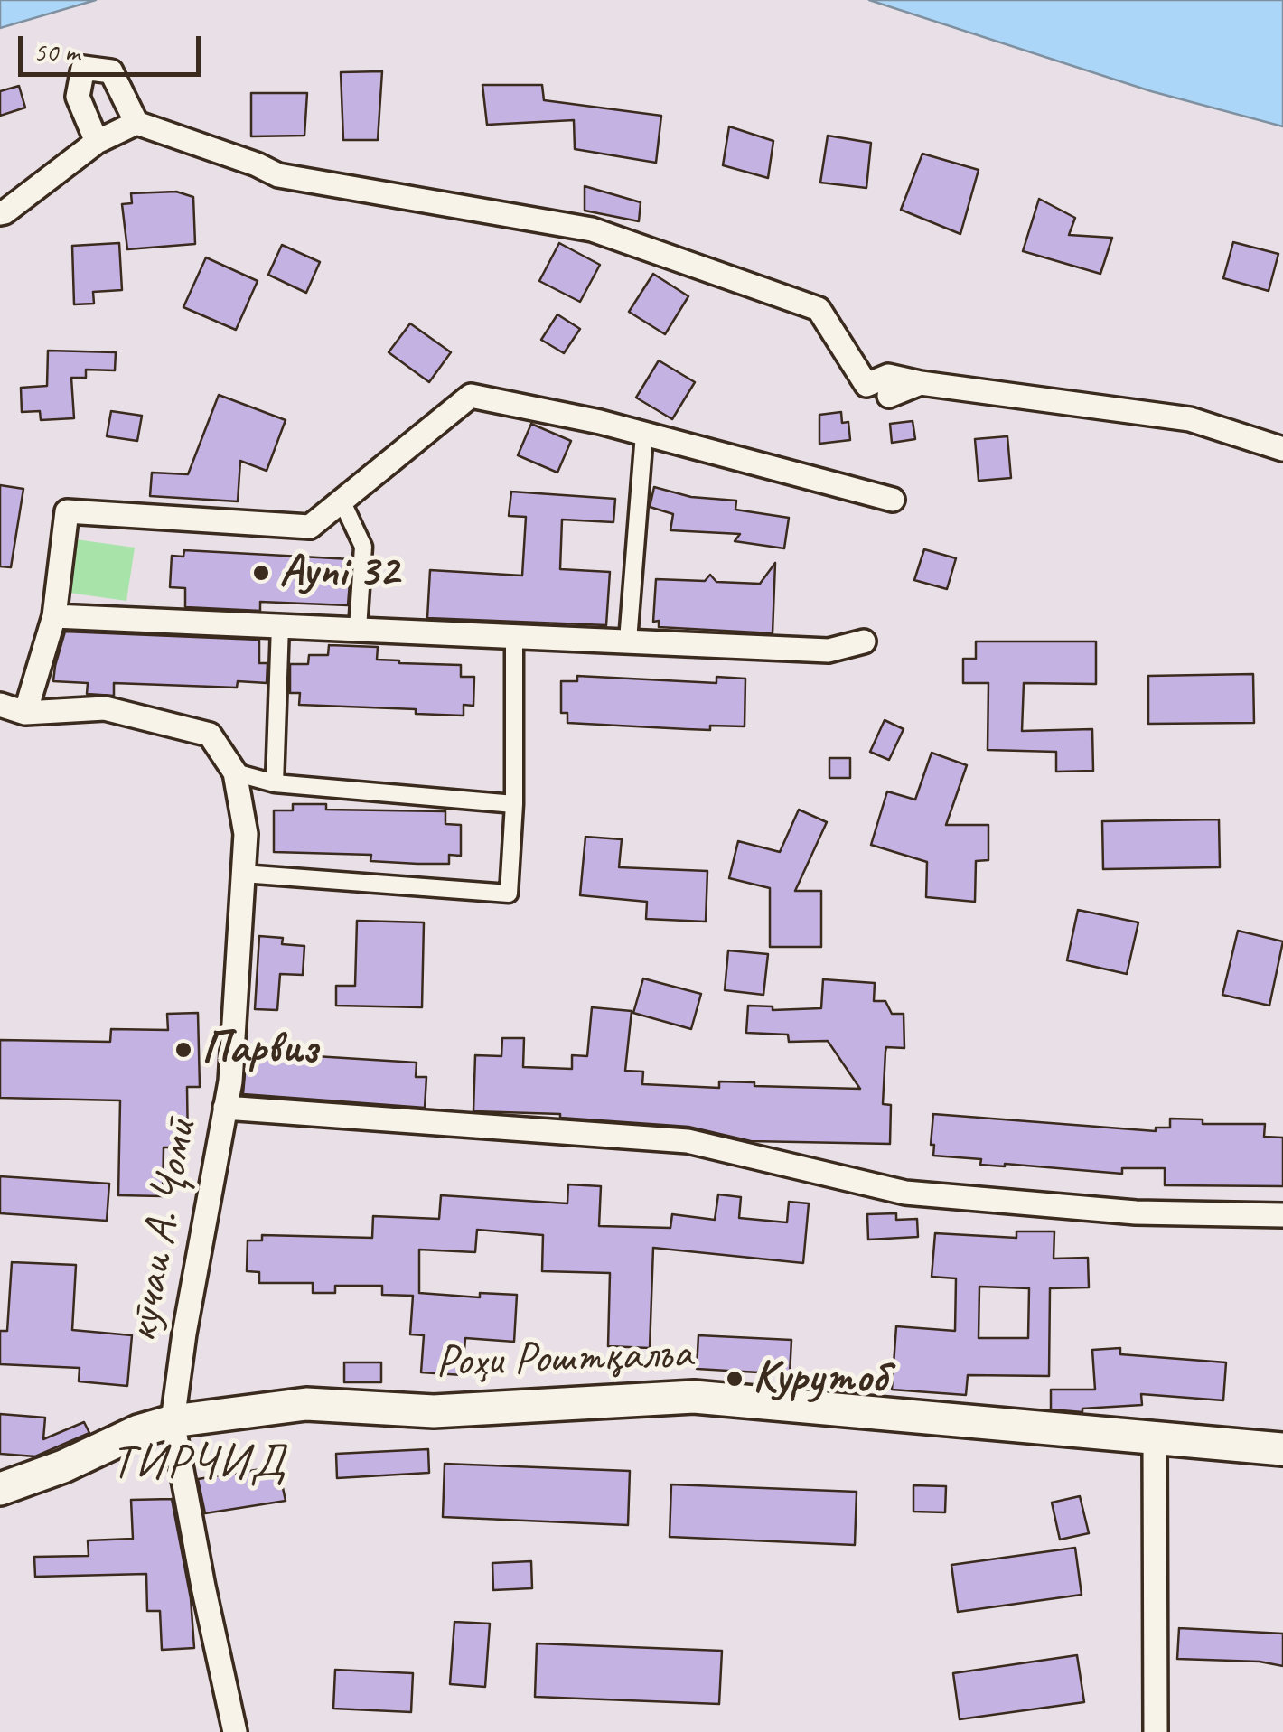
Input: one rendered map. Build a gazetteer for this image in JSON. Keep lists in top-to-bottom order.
{
  "streets": {
    "main road": ["Роҳи Роштқалъа"],
    "street": ["кӯчаи А. Ҷомӣ"]
  },
  "crossings": [
    ["кӯчаи А. Ҷомӣ", "Роҳи Роштқалъа"]
  ],
  "districts": ["ТИРЧИД"],
  "places": ["Ayni 32", "Парвиз", "Курутоб"],
  "scale_bar": "50 m"
}
